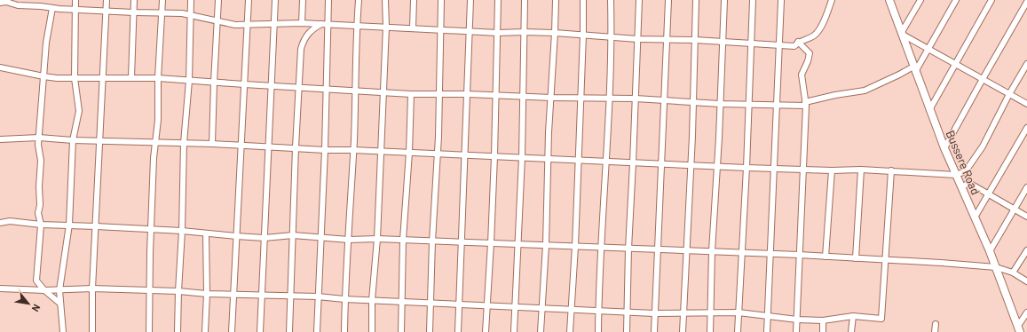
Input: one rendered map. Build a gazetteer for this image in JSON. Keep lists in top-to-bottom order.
{
  "streets": {
    "main road": ["Bussere Road"]
  },
  "north": "bottom right"
}
